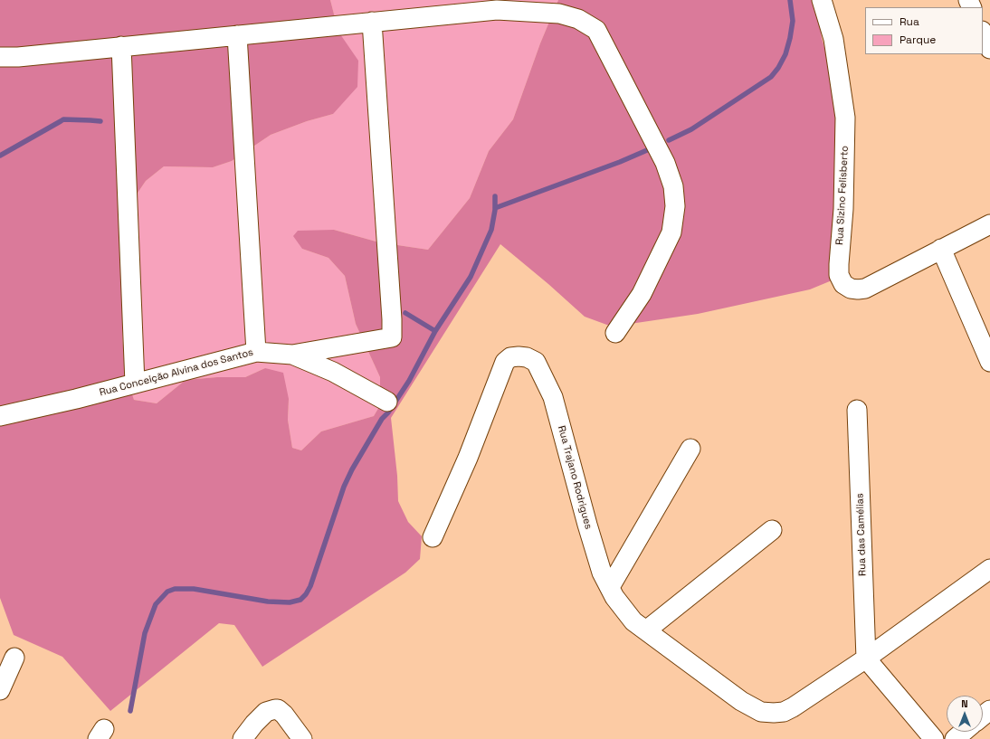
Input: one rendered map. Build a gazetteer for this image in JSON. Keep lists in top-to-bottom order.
{
  "streets": {
    "street": [
      "Rua Sizino Felisberto",
      "Rua Conceição Alvina dos Santos",
      "Rua Trajano Rodrigues",
      "Rua das Camélias"
    ]
  },
  "crossings": [
    ["Rua Trajano Rodrigues", "Rua das Camélias"]
  ],
  "legend": ["Rua", "Parque"],
  "north": "top"
}
